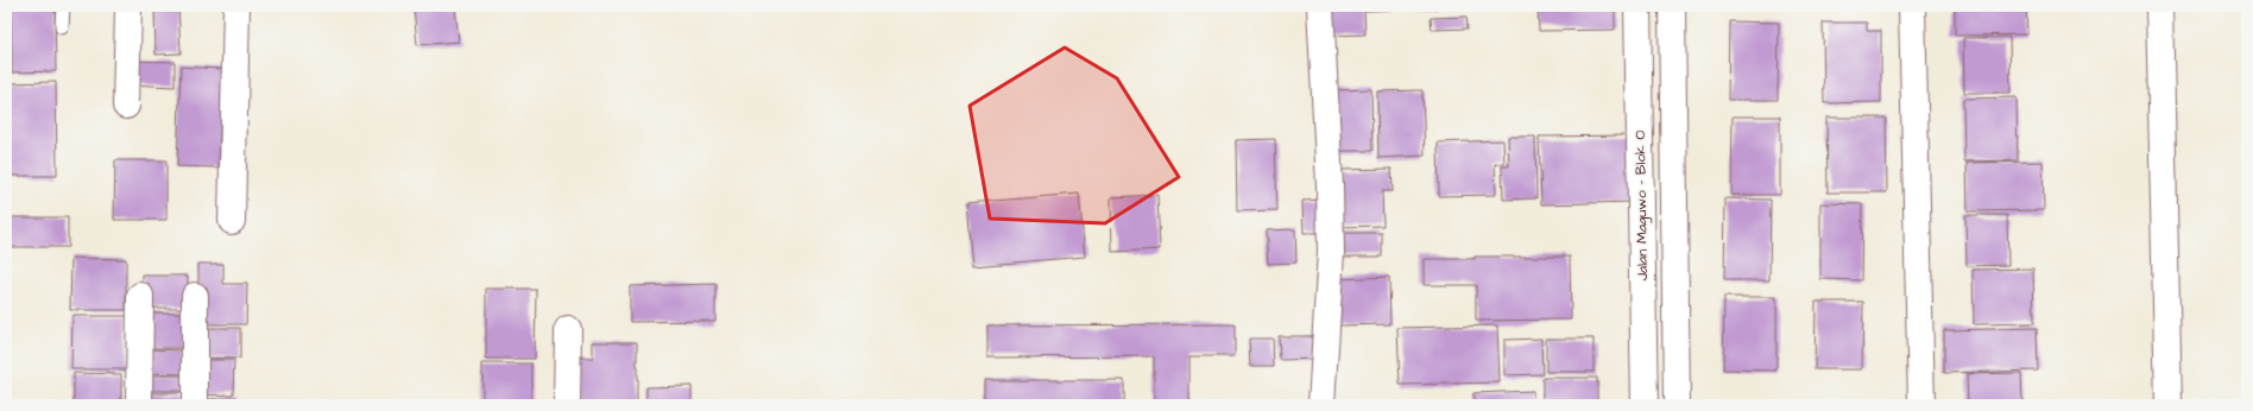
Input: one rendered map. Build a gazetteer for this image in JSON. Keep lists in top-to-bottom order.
{
  "streets": {
    "street": ["Jalan Maguwo - Blok O"]
  }
}
